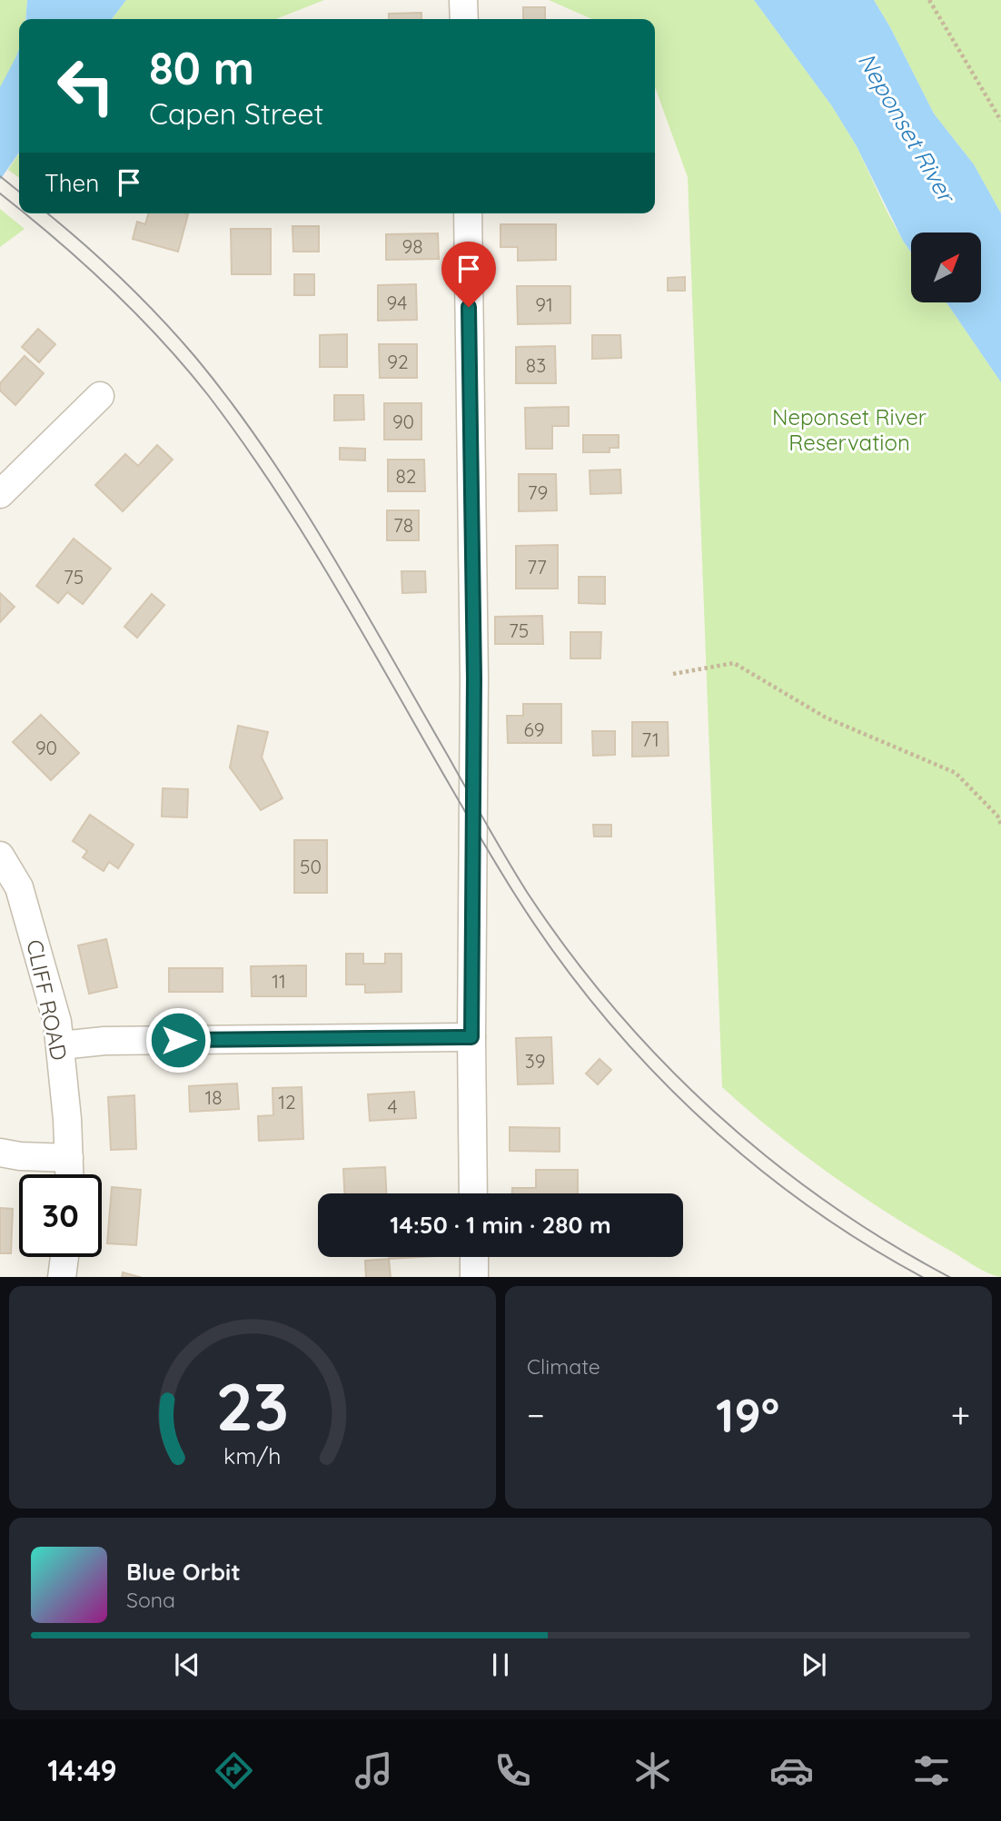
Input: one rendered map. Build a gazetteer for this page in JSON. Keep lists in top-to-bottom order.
{
  "streets": {
    "street": ["CLIFF ROAD"]
  },
  "water": ["Neponset River"],
  "parks": ["Neponset River Reservation"],
  "house_numbers": [
    "98",
    "94",
    "91",
    "92",
    "83",
    "90",
    "82",
    "79",
    "78",
    "77",
    "75",
    "75",
    "69",
    "71",
    "90",
    "50",
    "11",
    "39",
    "18",
    "12",
    "4"
  ],
  "north": "top right",
  "page": {
    "turn": ["80 m", "Capen Street"],
    "then": "Then",
    "limit": "30",
    "trip": "14:50 · 1 min · 280 m",
    "tile": "Climate",
    "heat": ["−", "19°", "+"],
    "song": ["Blue Orbit", "Sona"],
    "tabs": "14:49",
    "gauge": ["23", "km/h"]
  }
}
